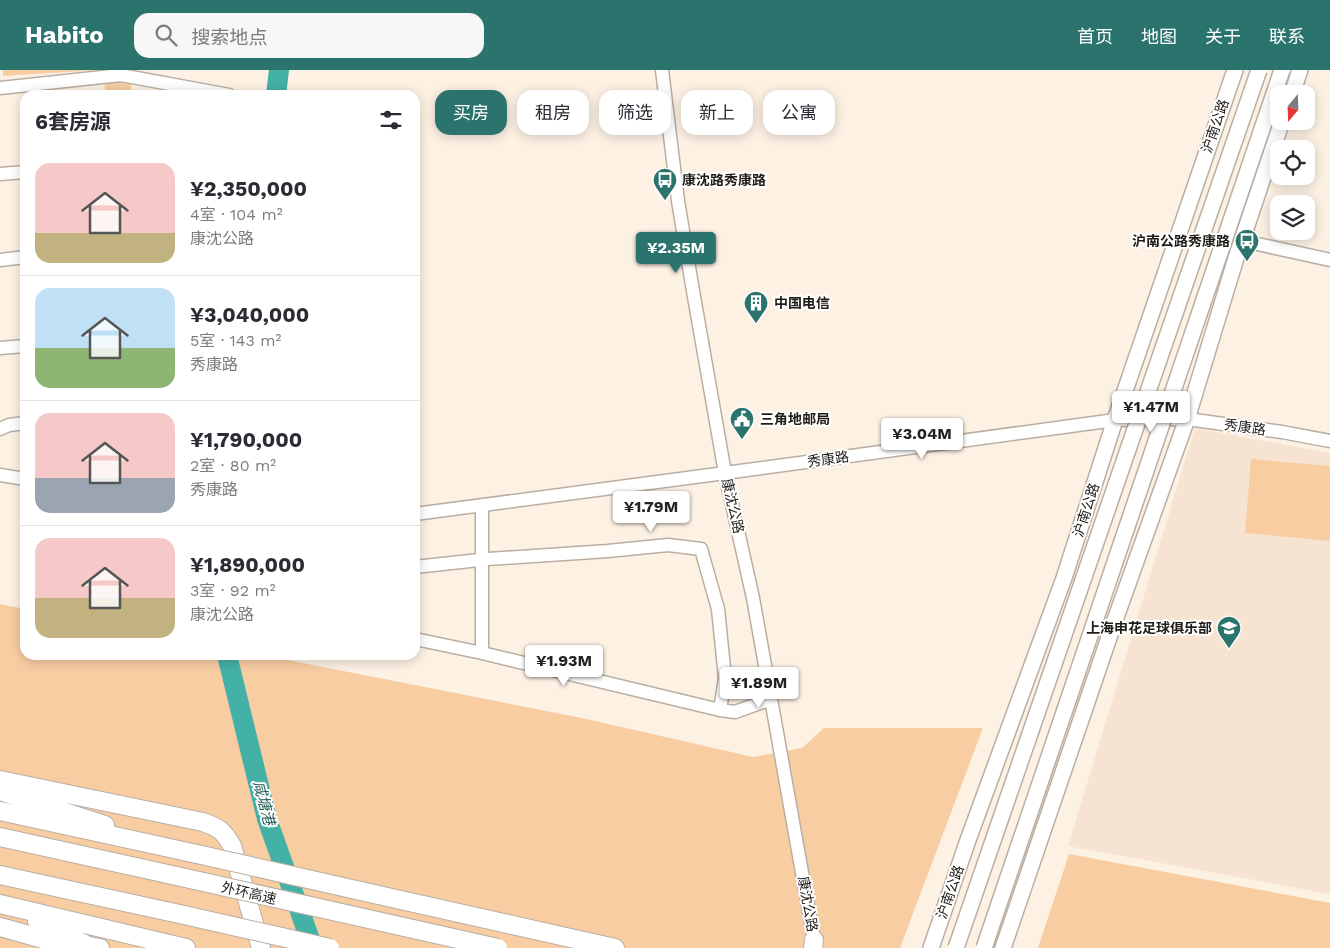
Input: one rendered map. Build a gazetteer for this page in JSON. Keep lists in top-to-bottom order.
{
  "streets": {
    "highway": ["外环高速"],
    "main road": ["沪南公路"],
    "street": ["秀康路", "康沈公路"]
  },
  "crossings": [
    ["沪南公路", "秀康路"],
    ["秀康路", "康沈公路"]
  ],
  "water": ["咸塘港"],
  "places": {
    "bus stop": ["康沈路秀康路", "沪南公路秀康路"],
    "building": ["中国电信"],
    "public building": ["三角地邮局"],
    "school or university": ["上海申花足球俱乐部"]
  },
  "north": "bottom",
  "page": {
    "header": "Habito",
    "search": "搜索地点",
    "nav": [
      "首页",
      "地图",
      "关于",
      "联系"
    ],
    "chip": [
      "买房",
      "租房",
      "筛选",
      "新上",
      "公寓"
    ],
    "heading": "6套房源",
    "list": [
      {
        "name": "¥2,350,000",
        "note": "4室 · 104 m² · 康沈公路"
      },
      {
        "name": "¥3,040,000",
        "note": "5室 · 143 m² · 秀康路"
      },
      {
        "name": "¥1,790,000",
        "note": "2室 · 80 m² · 秀康路"
      },
      {
        "name": "¥1,890,000",
        "note": "3室 · 92 m² · 康沈公路"
      }
    ],
    "price": [
      "¥2.35M",
      "¥1.47M",
      "¥3.04M",
      "¥1.79M",
      "¥1.93M",
      "¥1.89M"
    ]
  }
}
